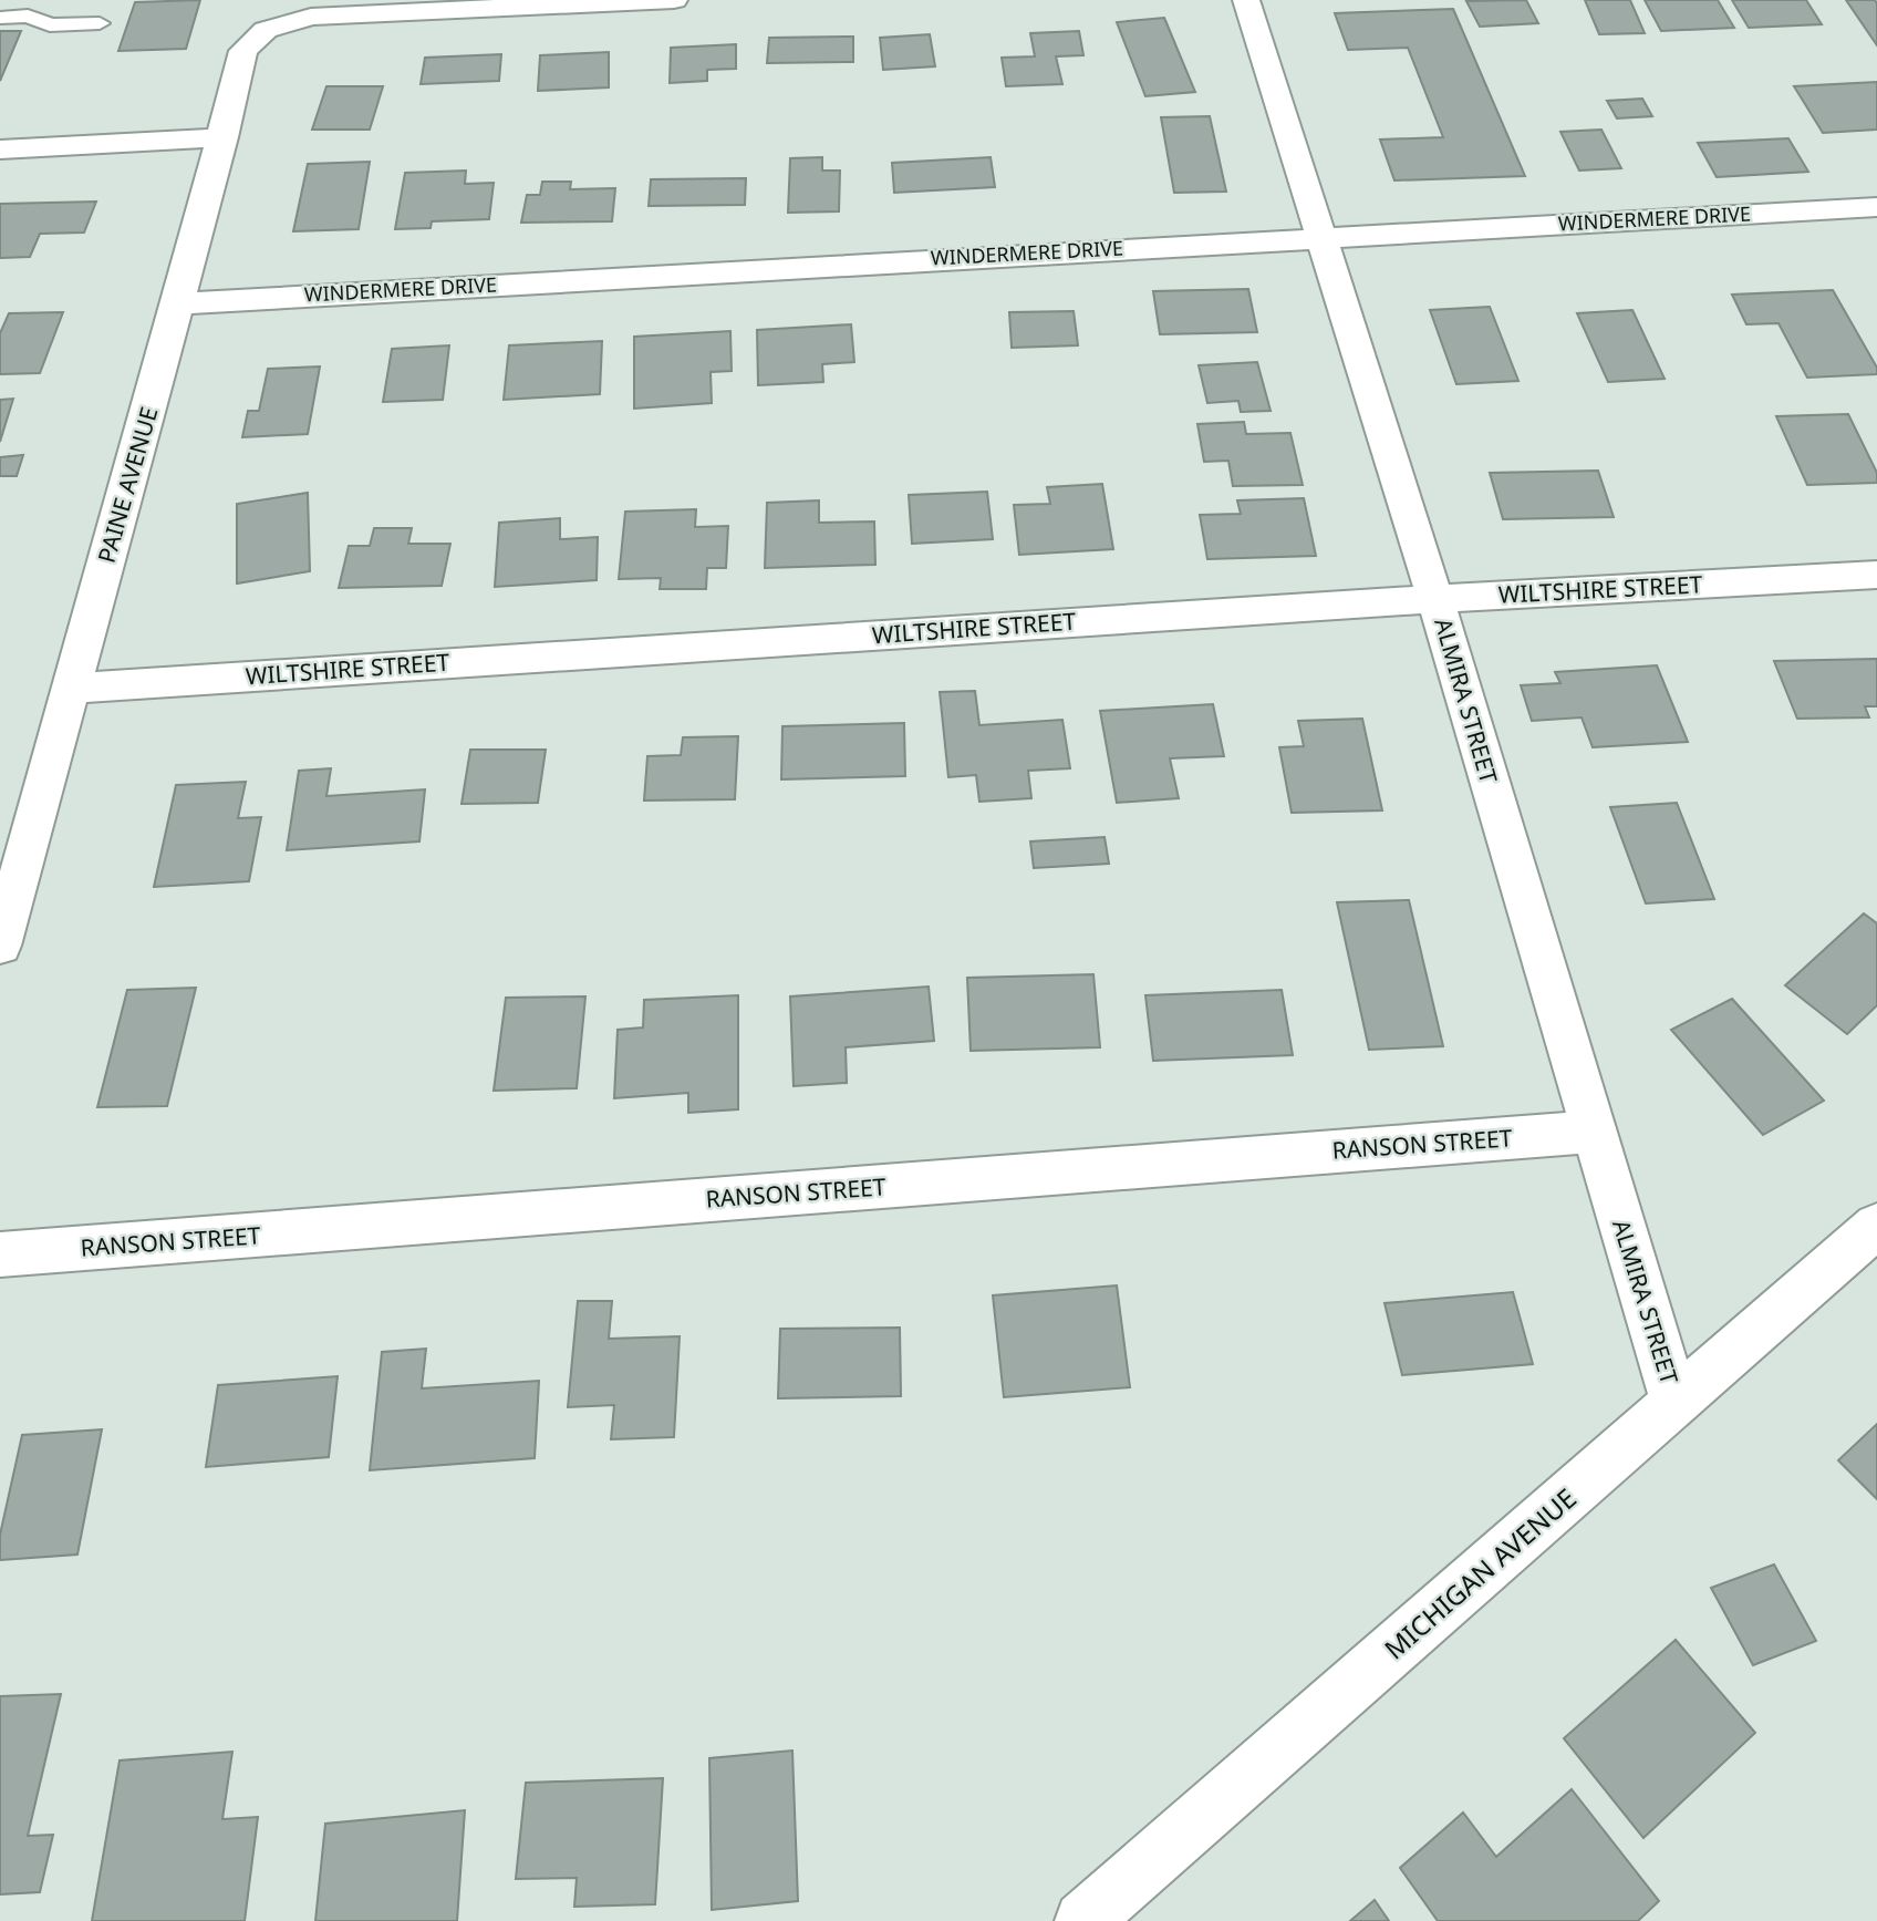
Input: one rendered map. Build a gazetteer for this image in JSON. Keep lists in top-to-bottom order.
{
  "streets": {
    "street": [
      "WINDERMERE DRIVE",
      "PAINE AVENUE",
      "WILTSHIRE STREET",
      "ALMIRA STREET",
      "RANSON STREET",
      "MICHIGAN AVENUE"
    ]
  },
  "crossings": [
    ["WINDERMERE DRIVE", "PAINE AVENUE"],
    ["WINDERMERE DRIVE", "ALMIRA STREET"],
    ["PAINE AVENUE", "WILTSHIRE STREET"],
    ["WILTSHIRE STREET", "ALMIRA STREET"],
    ["ALMIRA STREET", "RANSON STREET"],
    ["ALMIRA STREET", "MICHIGAN AVENUE"]
  ]
}
